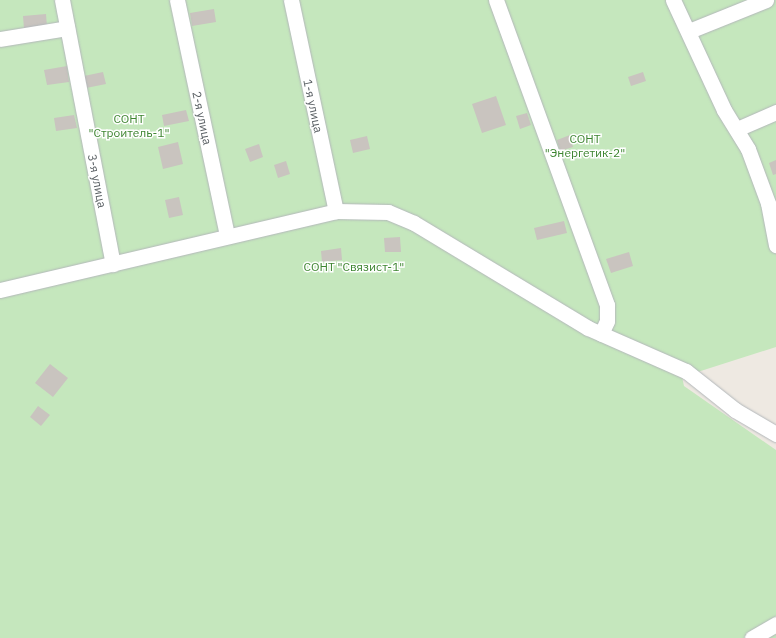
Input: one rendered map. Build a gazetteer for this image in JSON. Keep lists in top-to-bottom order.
{
  "streets": {
    "street": ["1-я улица", "2-я улица", "3-я улица"]
  },
  "parks": ["СОНТ \"Строитель-1\"", "СОНТ \"Энергетик-2\"", "СОНТ \"Связист-1\""]
}
